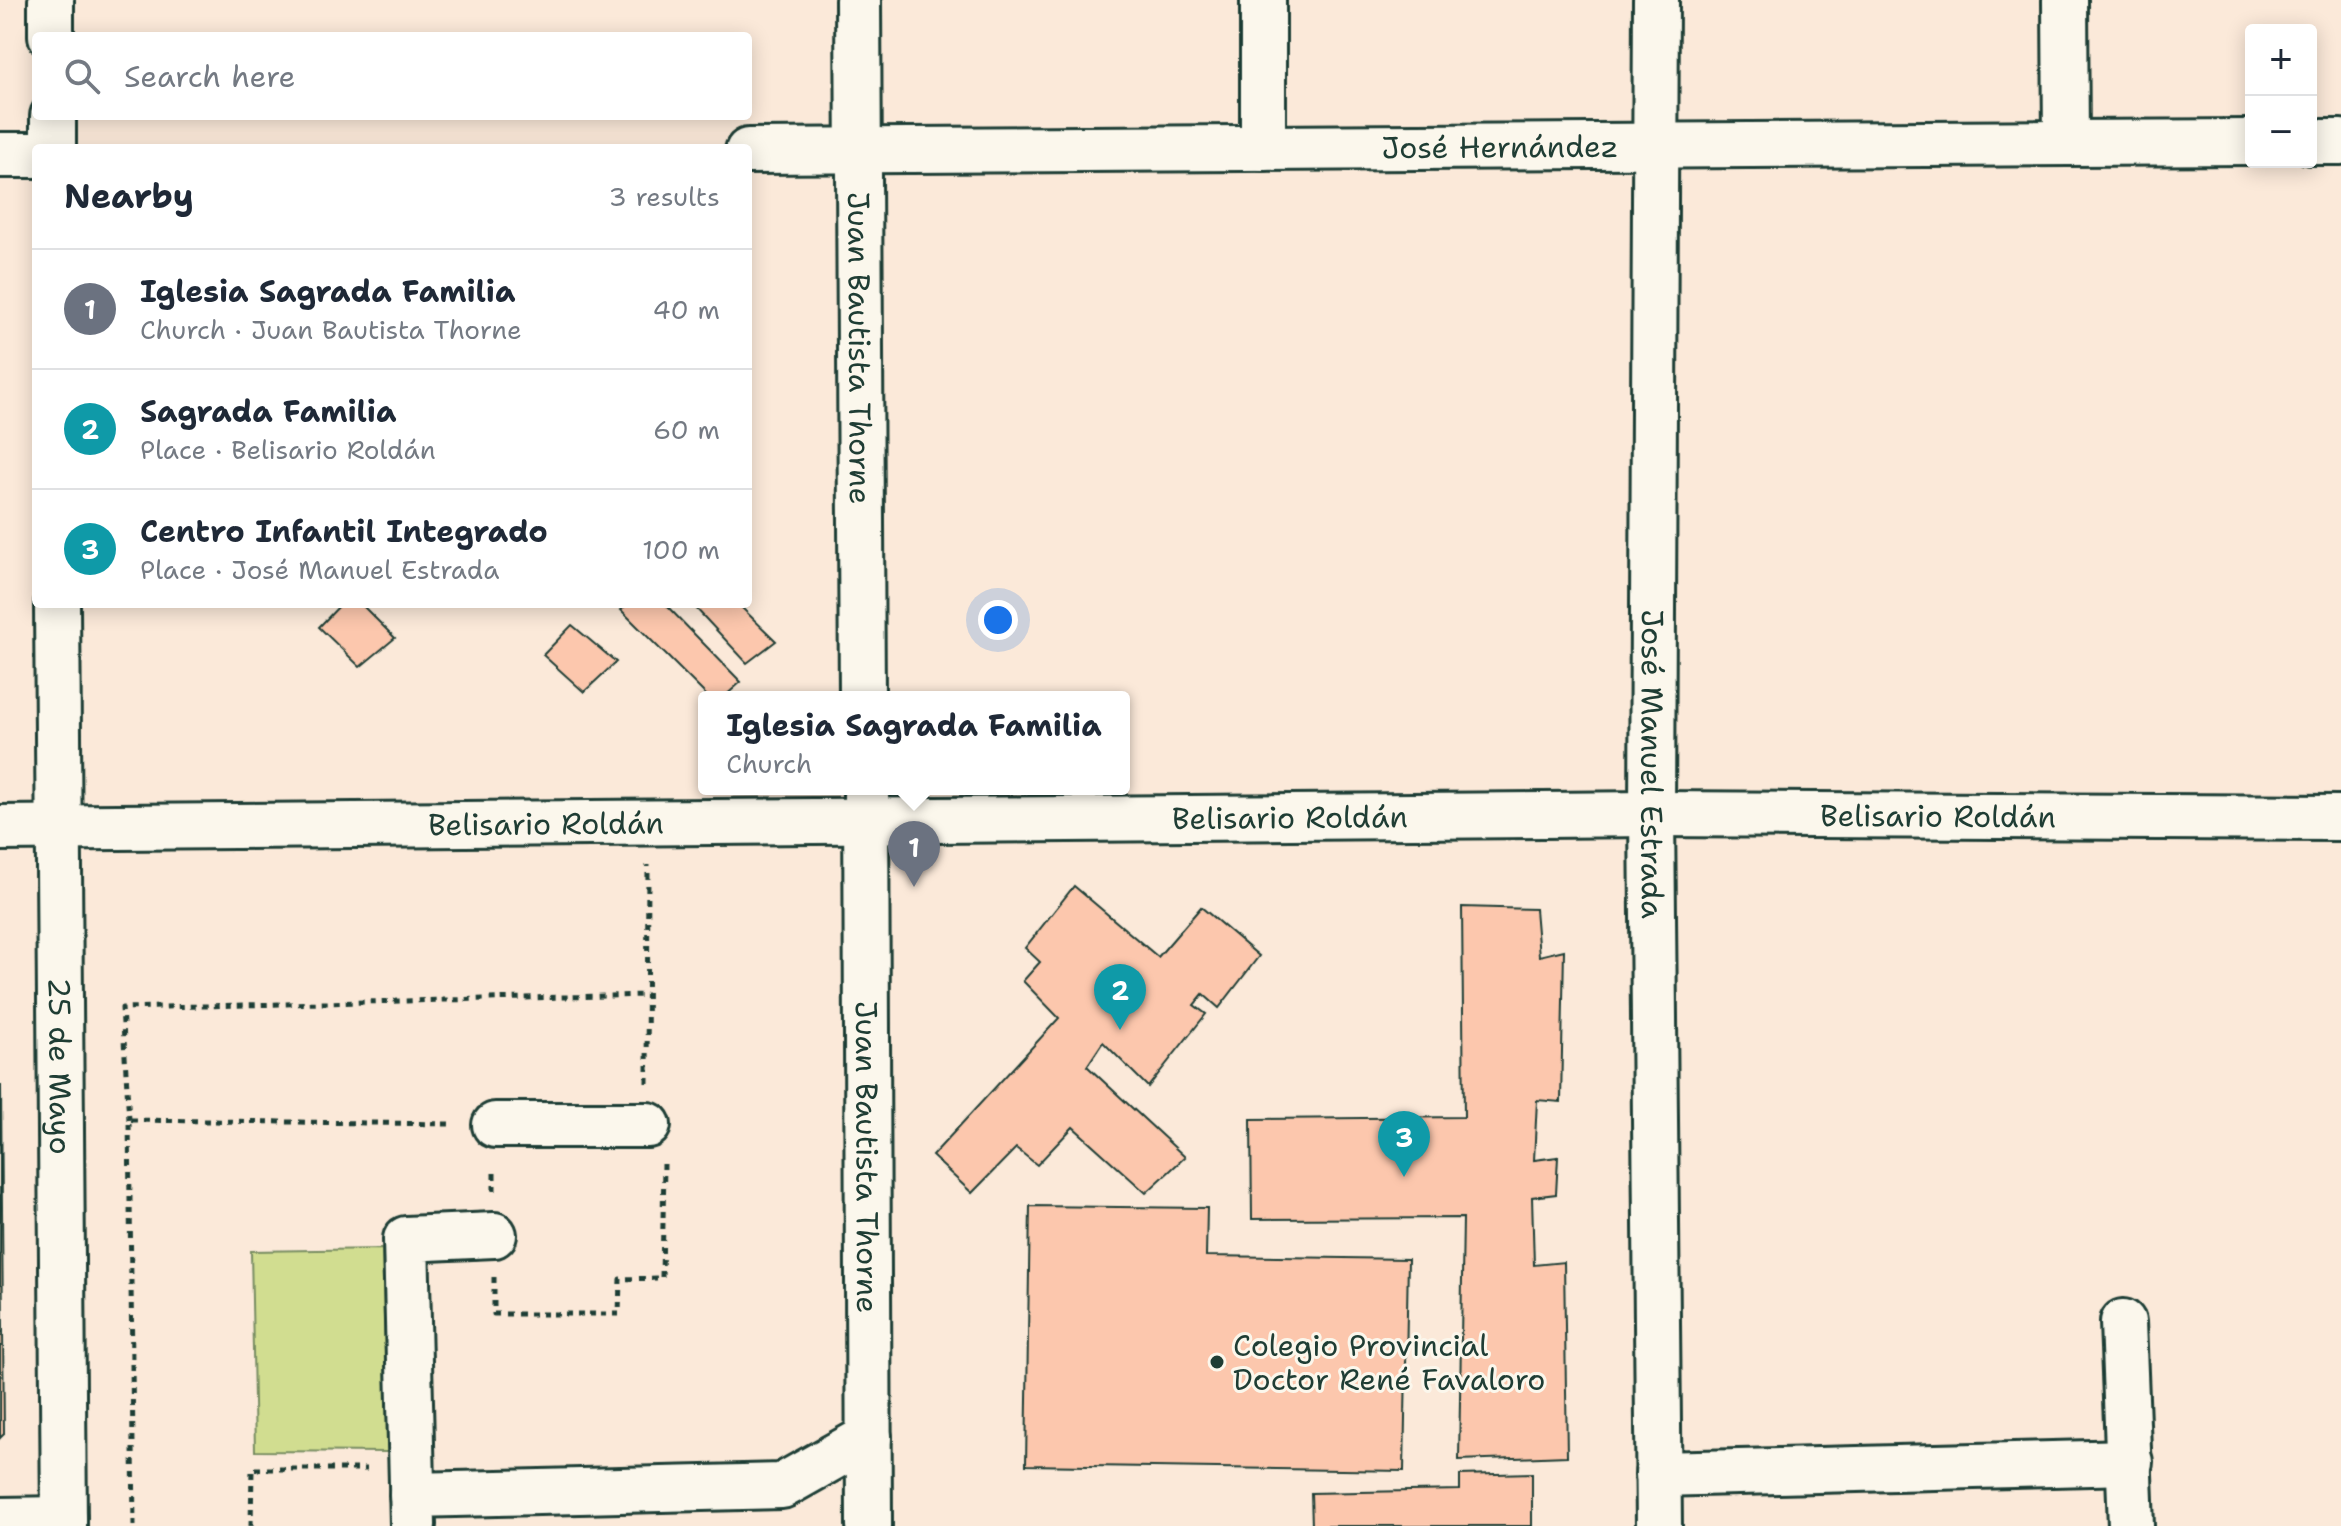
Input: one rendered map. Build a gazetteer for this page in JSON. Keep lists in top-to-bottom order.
{
  "streets": {
    "street": [
      "José Hernández",
      "Juan Bautista Thorne",
      "José Manuel Estrada",
      "Belisario Roldán",
      "25 de Mayo"
    ]
  },
  "crossings": [
    ["José Hernández", "Juan Bautista Thorne"],
    ["José Hernández", "José Manuel Estrada"],
    ["Juan Bautista Thorne", "Belisario Roldán"],
    ["José Manuel Estrada", "Belisario Roldán"],
    ["Belisario Roldán", "25 de Mayo"]
  ],
  "places": ["Colegio Provincial Doctor René Favaloro"],
  "page": {
    "map_buttons": ["+", "−"],
    "search": "Search here",
    "heading": ["Nearby", "3 results"],
    "list": [
      {
        "mark": "1",
        "name": "Iglesia Sagrada Familia",
        "note": "Church · Juan Bautista Thorne",
        "value": "40 m"
      },
      {
        "mark": "2",
        "name": "Sagrada Familia",
        "note": "Place · Belisario Roldán",
        "value": "60 m"
      },
      {
        "mark": "3",
        "name": "Centro Infantil Integrado",
        "note": "Place · José Manuel Estrada",
        "value": "100 m"
      }
    ],
    "popup": ["Iglesia Sagrada Familia", "Church"],
    "pins": ["1", "2", "3"]
  }
}
